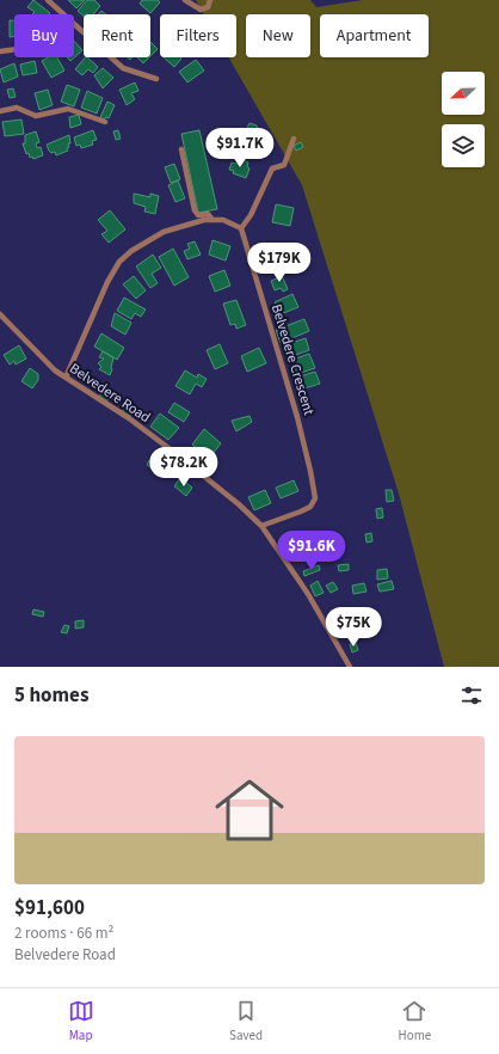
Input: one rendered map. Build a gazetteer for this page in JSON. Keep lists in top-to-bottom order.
{
  "streets": {
    "street": ["Belvedere Crescent", "Belvedere Road"]
  },
  "crossings": [
    ["Belvedere Crescent", "Belvedere Road"]
  ],
  "north": "left",
  "page": {
    "chip": [
      "Buy",
      "Rent",
      "Filters",
      "New",
      "Apartment"
    ],
    "price": [
      "$91.7K",
      "$179K",
      "$78.2K",
      "$91.6K",
      "$75K"
    ],
    "heading": "5 homes",
    "list": [
      {
        "name": "$91,600",
        "note": "2 rooms · 66 m² · Belvedere Road"
      }
    ],
    "tabs": ["Map", "Saved", "Home"]
  }
}
